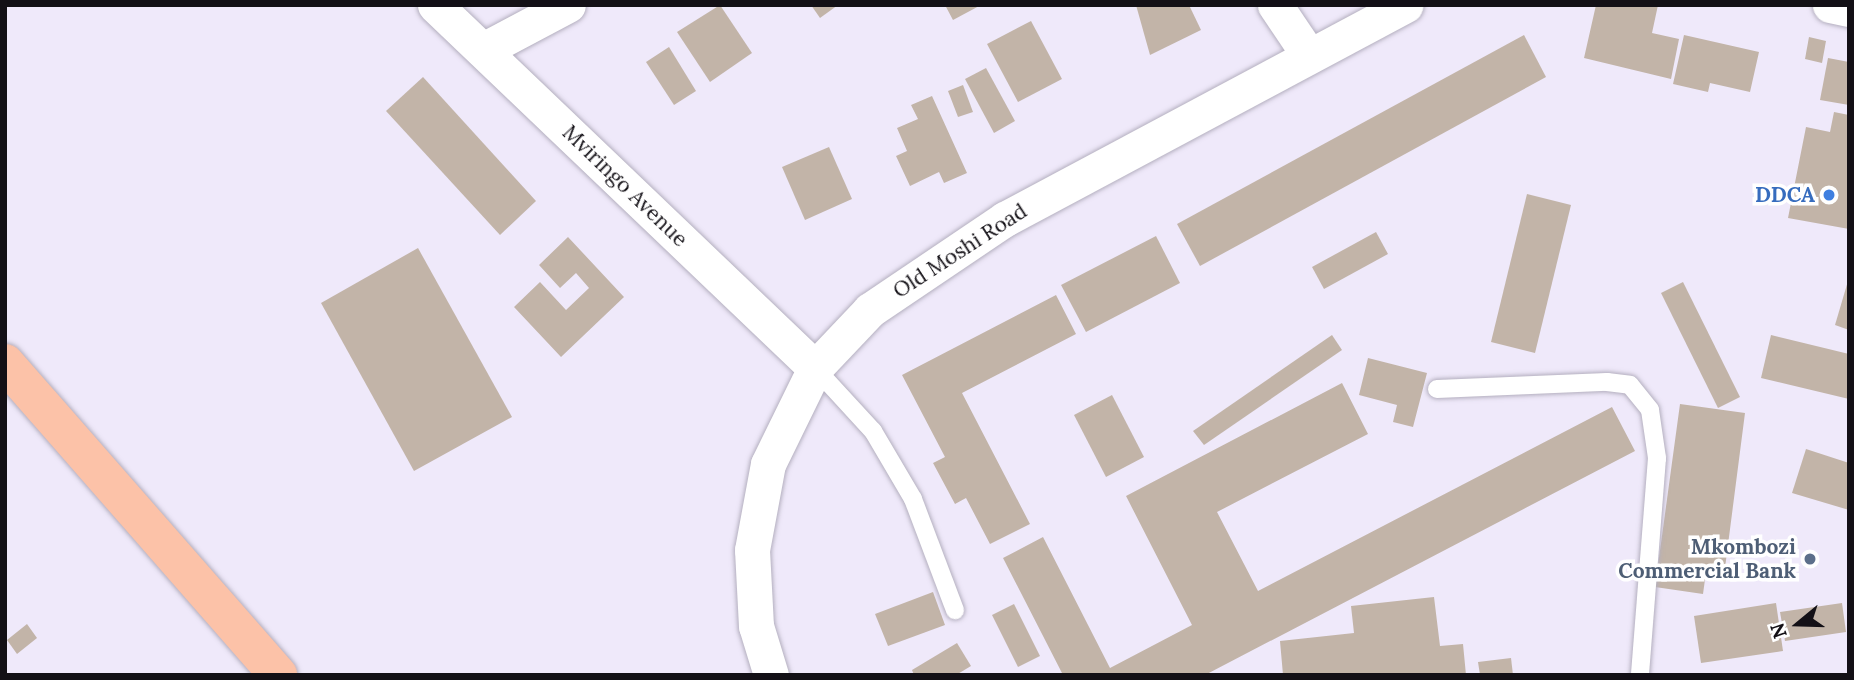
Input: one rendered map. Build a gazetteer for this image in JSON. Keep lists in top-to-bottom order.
{
  "streets": {
    "street": ["Mviringo Avenue", "Old Moshi Road"]
  },
  "crossings": [
    ["Mviringo Avenue", "Old Moshi Road"]
  ],
  "places": ["DDCA", "Mkombozi Commercial Bank"],
  "north": "left"
}
